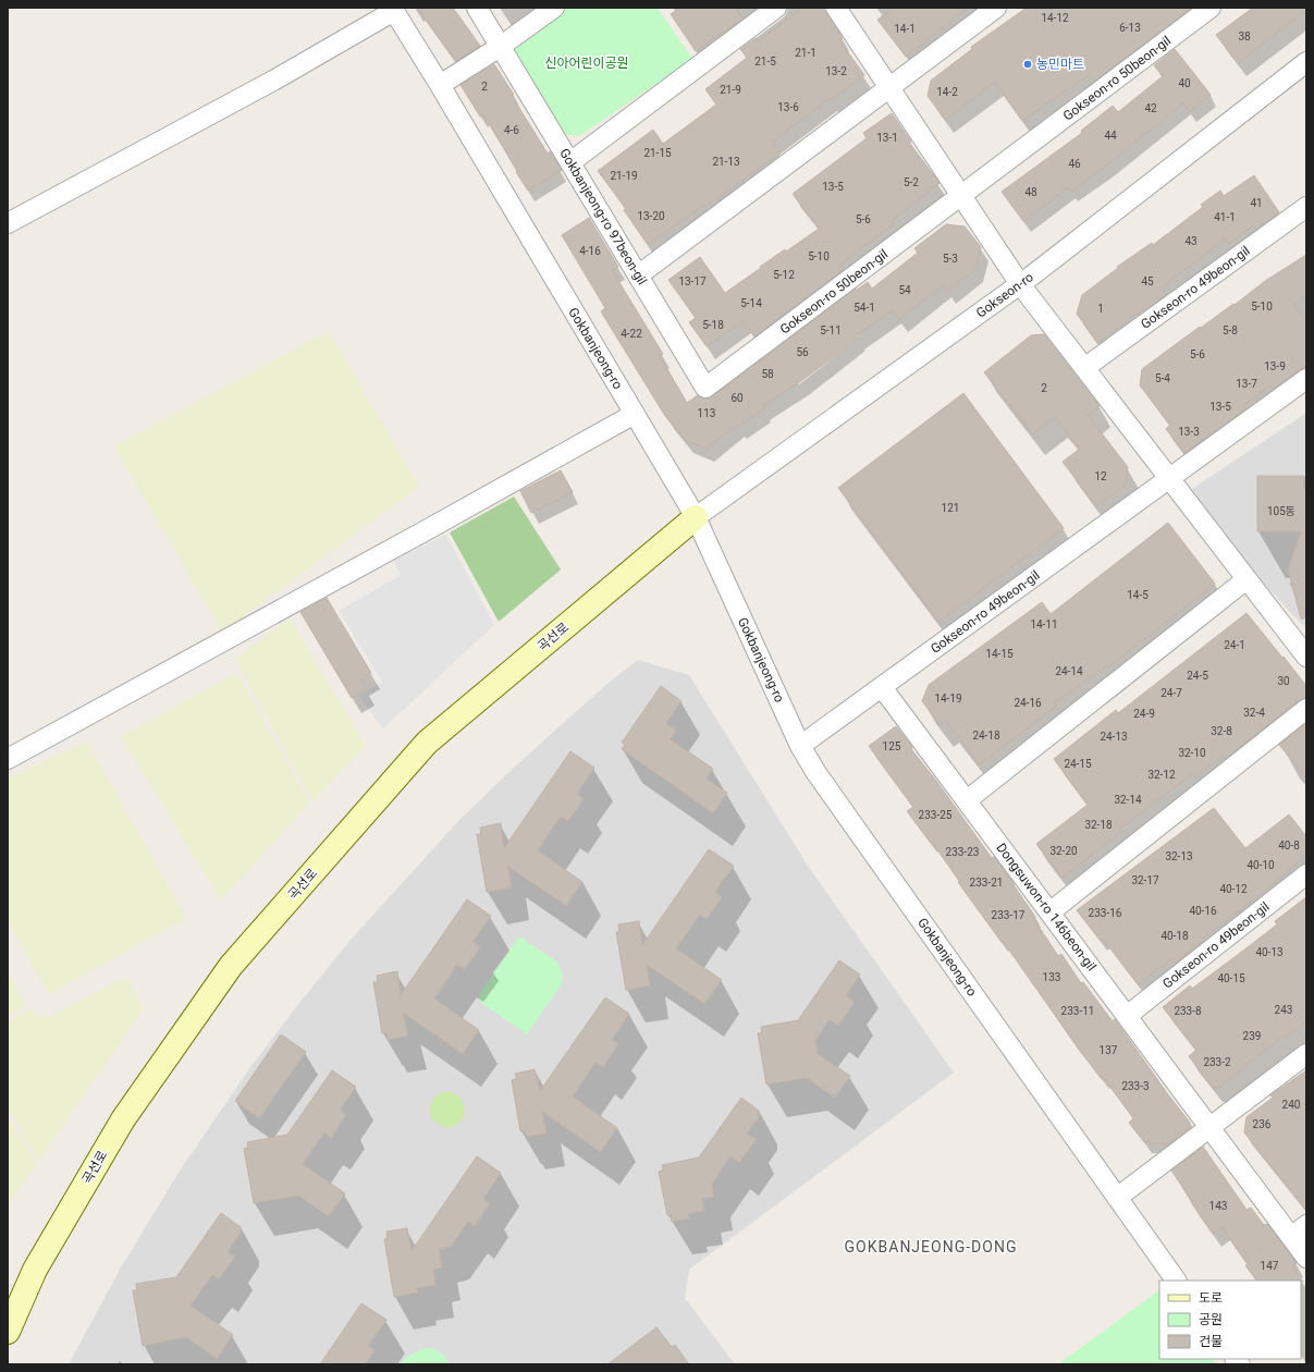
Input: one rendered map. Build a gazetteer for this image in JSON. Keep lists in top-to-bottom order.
{
  "streets": {
    "main road": ["곡선로"],
    "street": [
      "Gokseon-ro 50beon-gil",
      "Gokbanjeong-ro 97beon-gil",
      "Gokseon-ro 49beon-gil",
      "Gokseon-ro",
      "Gokbanjeong-ro",
      "Dongsuwon-ro 146beon-gil"
    ]
  },
  "crossings": [
    ["Gokseon-ro 50beon-gil", "Gokbanjeong-ro 97beon-gil"],
    ["Gokseon-ro 49beon-gil", "Gokbanjeong-ro"],
    ["Gokseon-ro 49beon-gil", "Dongsuwon-ro 146beon-gil"],
    ["Gokseon-ro", "Gokbanjeong-ro"],
    ["Gokseon-ro", "곡선로"],
    ["Gokbanjeong-ro", "곡선로"]
  ],
  "districts": ["GOKBANJEONG-DONG"],
  "parks": ["신아어린이공원"],
  "places": ["농민마트"],
  "house_numbers": [
    "14-12",
    "6-13",
    "14-1",
    "38",
    "21-1",
    "21-5",
    "13-2",
    "40",
    "2",
    "21-9",
    "14-2",
    "13-6",
    "42",
    "4-6",
    "44",
    "13-1",
    "21-15",
    "21-13",
    "46",
    "21-19",
    "5-2",
    "13-5",
    "48",
    "41",
    "13-20",
    "41-1",
    "5-6",
    "43",
    "4-16",
    "5-10",
    "5-3",
    "5-12",
    "13-17",
    "45",
    "54",
    "5-14",
    "5-10",
    "54-1",
    "1",
    "5-18",
    "5-11",
    "5-8",
    "4-22",
    "56",
    "5-6",
    "13-9",
    "58",
    "5-4",
    "13-7",
    "2",
    "60",
    "13-5",
    "113",
    "13-3",
    "12",
    "121",
    "105동",
    "14-5",
    "14-11",
    "24-1",
    "14-15",
    "24-14",
    "24-5",
    "30",
    "24-7",
    "14-19",
    "24-16",
    "32-4",
    "24-9",
    "32-8",
    "24-18",
    "24-13",
    "125",
    "32-10",
    "24-15",
    "32-12",
    "32-14",
    "233-25",
    "32-18",
    "40-8",
    "32-20",
    "233-23",
    "32-13",
    "40-10",
    "32-17",
    "233-21",
    "40-12",
    "40-16",
    "233-16",
    "233-17",
    "40-18",
    "40-13",
    "133",
    "40-15",
    "243",
    "233-11",
    "233-8",
    "239",
    "137",
    "233-2",
    "233-3",
    "240",
    "236",
    "143",
    "147"
  ],
  "legend": ["도로", "공원", "건물"]
}
